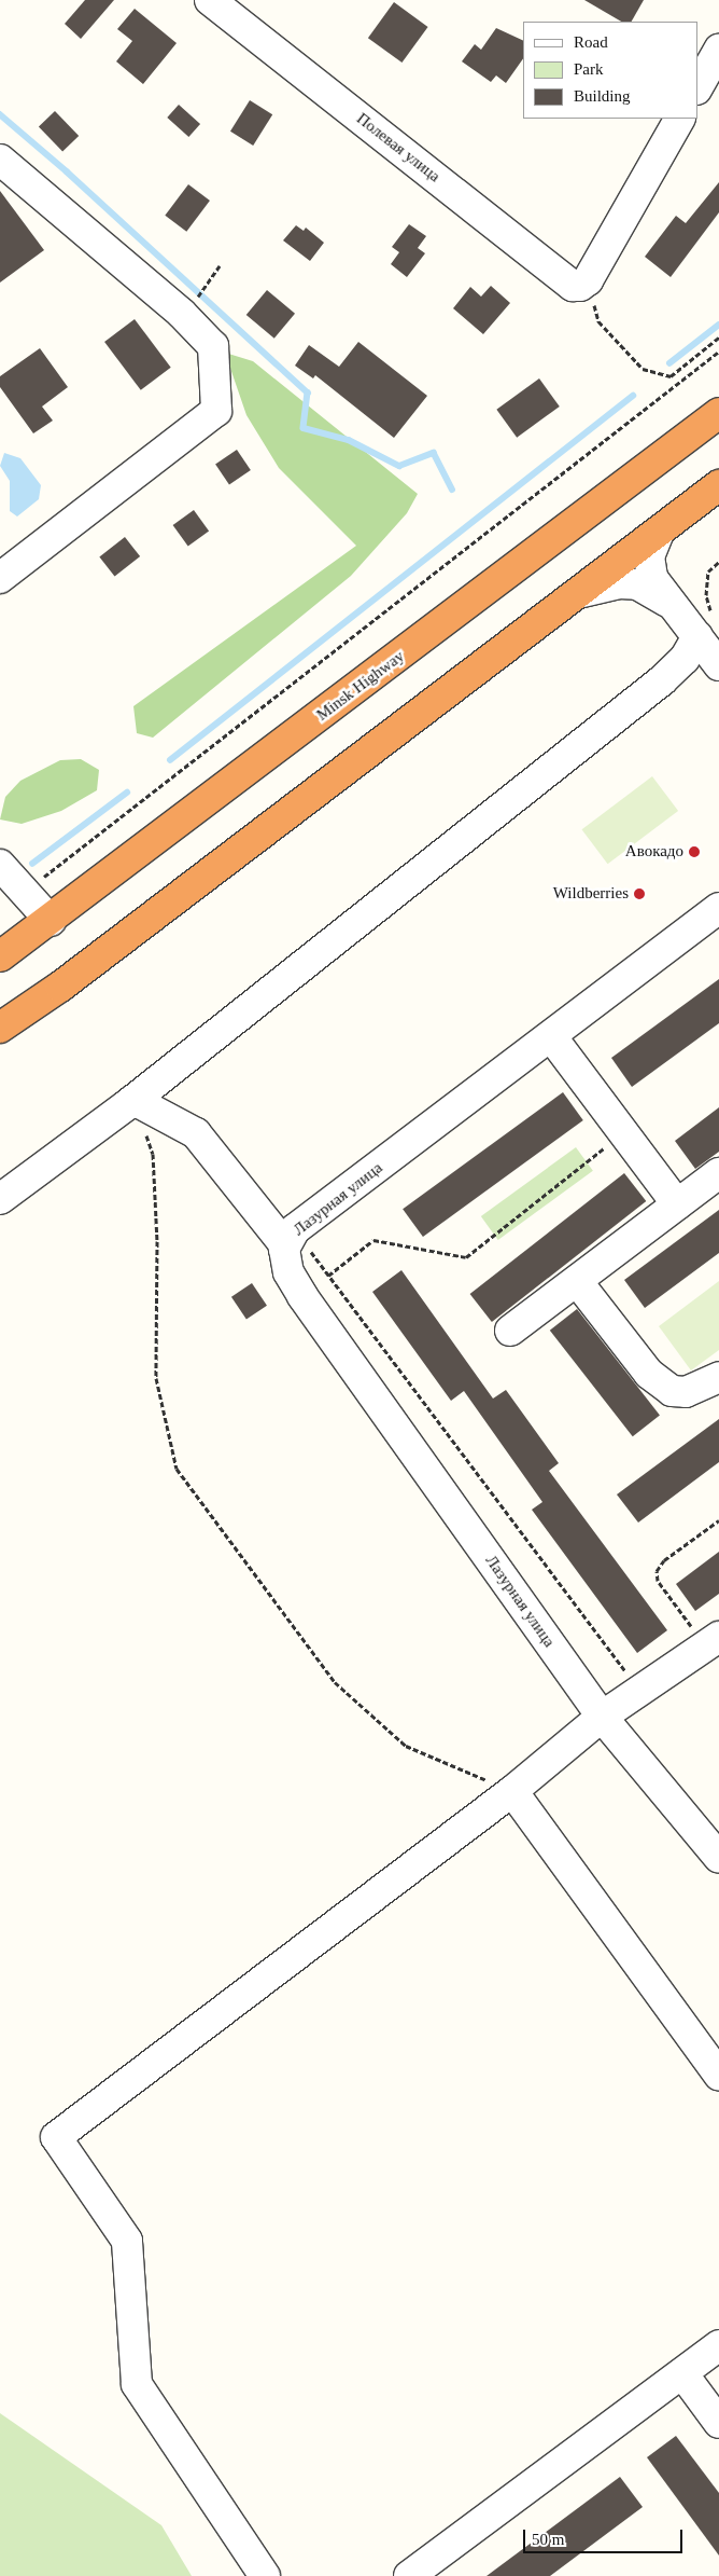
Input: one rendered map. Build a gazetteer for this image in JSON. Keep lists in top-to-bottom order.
{
  "streets": {
    "highway": ["Minsk Highway"],
    "street": ["Полевая улица", "Лазурная улица"]
  },
  "places": ["Авокадо", "Wildberries"],
  "legend": ["Road", "Park", "Building"],
  "scale_bar": "50 m"
}
